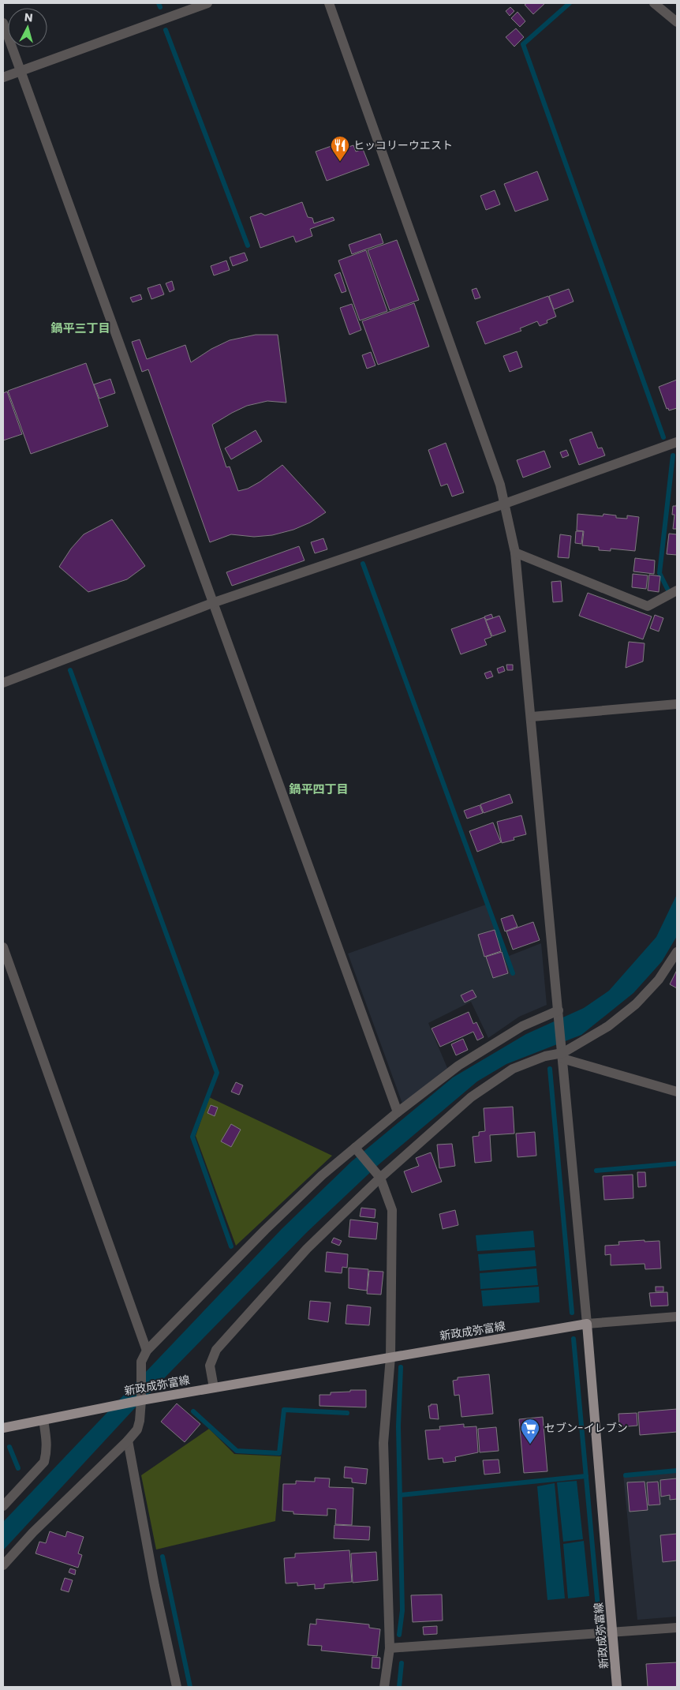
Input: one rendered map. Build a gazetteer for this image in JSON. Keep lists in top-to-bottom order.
{
  "streets": {
    "main road": ["新政成弥富線"]
  },
  "districts": ["鍋平三丁目", "鍋平四丁目"],
  "places": {
    "restaurant": ["ヒッコリーウエスト"],
    "supermarket": ["セブン-イレブン"]
  },
  "north": "top"
}
